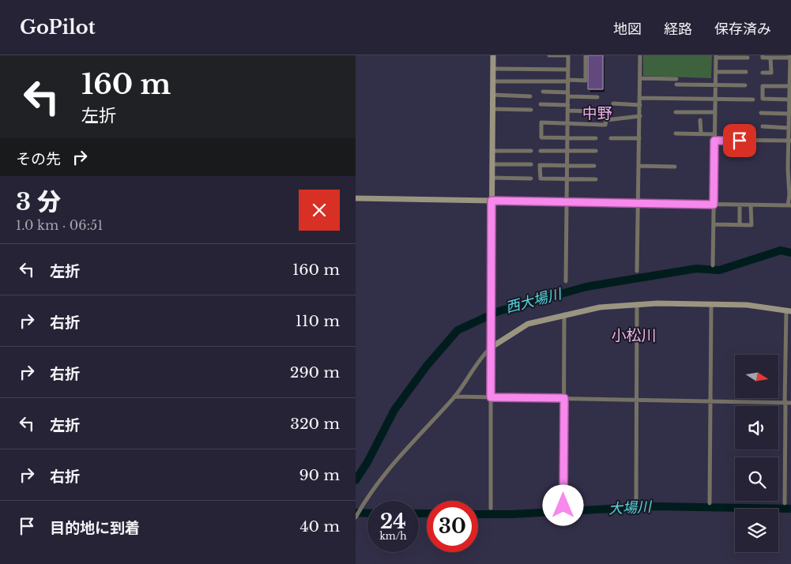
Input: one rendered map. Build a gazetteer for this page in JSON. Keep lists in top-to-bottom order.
{
  "districts": ["中野", "小松川"],
  "water": ["西大場川", "大場川"],
  "north": "right",
  "page": {
    "header": "GoPilot",
    "nav": ["地図", "経路", "保存済み"],
    "turn": ["160 m", "左折"],
    "then": "その先",
    "heading": ["3 分", "1.0 km · 06:51"],
    "list": [
      {
        "name": "左折",
        "value": "160 m"
      },
      {
        "name": "右折",
        "value": "110 m"
      },
      {
        "name": "右折",
        "value": "290 m"
      },
      {
        "name": "左折",
        "value": "320 m"
      },
      {
        "name": "右折",
        "value": "90 m"
      },
      {
        "name": "目的地に到着",
        "value": "40 m"
      }
    ],
    "speed": "24 km/h",
    "limit": "30"
  }
}
